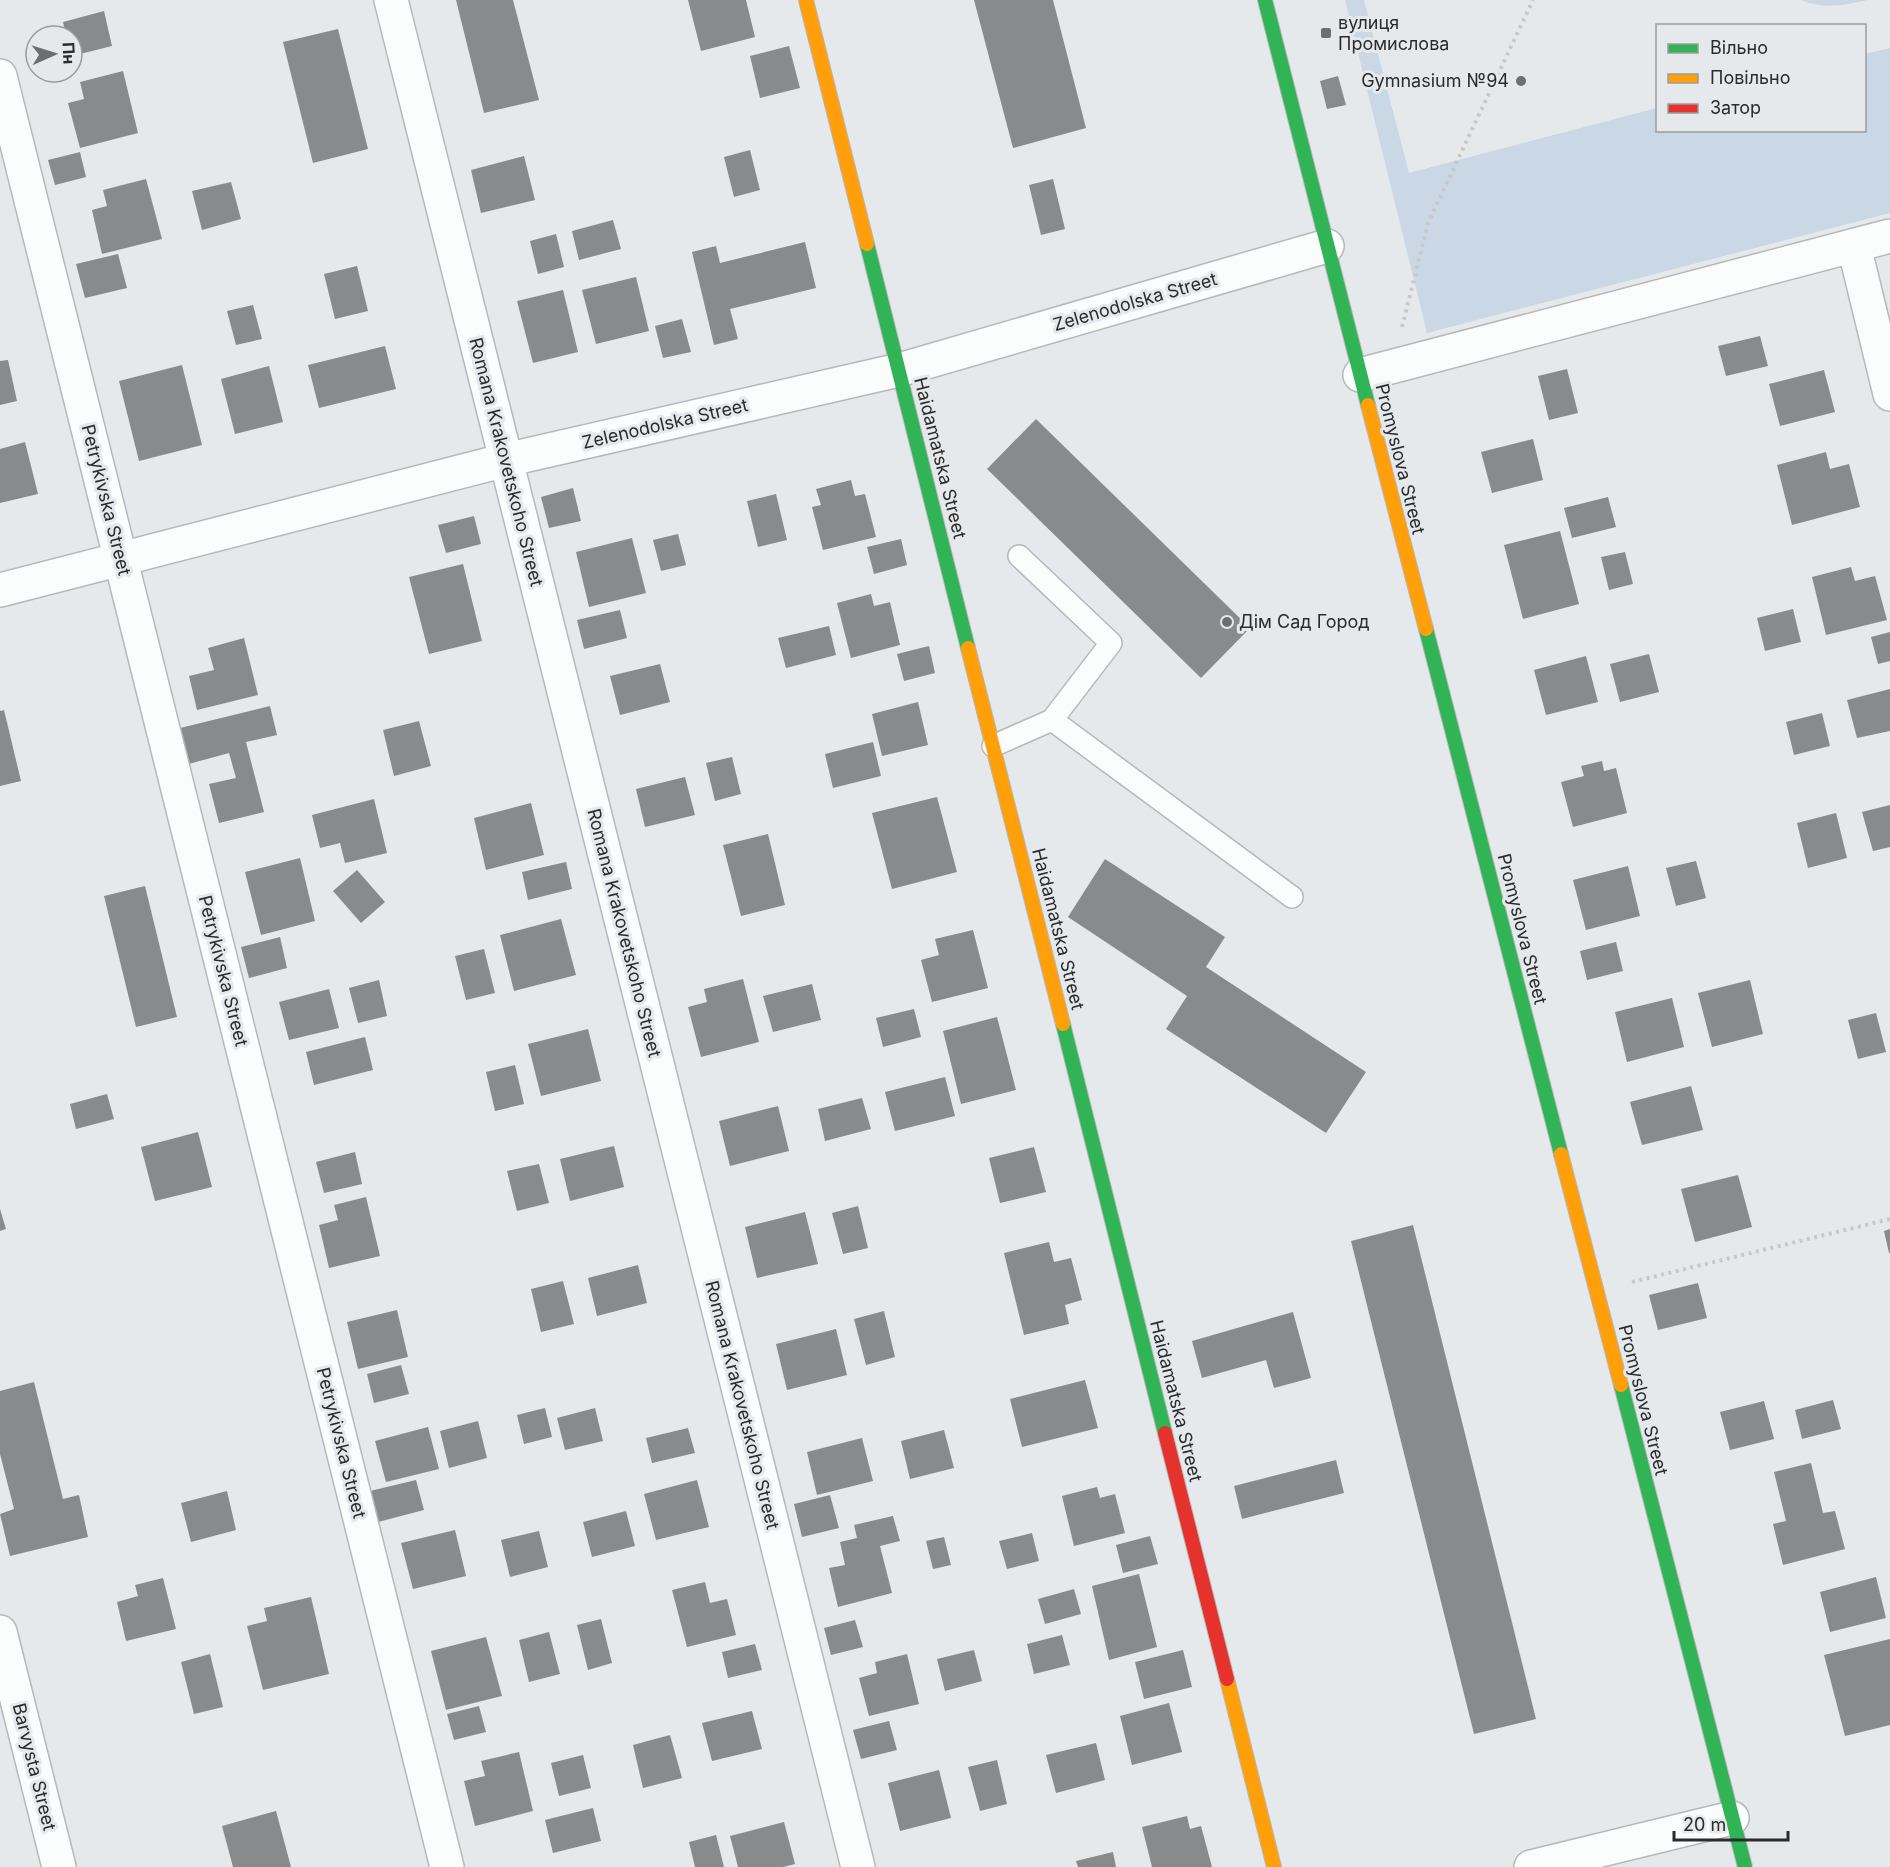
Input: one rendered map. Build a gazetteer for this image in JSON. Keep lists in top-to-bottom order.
{
  "streets": {
    "street": [
      "Zelenodolska Street",
      "Haidamatska Street",
      "Promyslova Street",
      "Romana Krakovetskoho Street",
      "Petrykivska Street",
      "Barvysta Street"
    ]
  },
  "crossings": [
    ["Zelenodolska Street", "Haidamatska Street"],
    ["Zelenodolska Street", "Promyslova Street"],
    ["Zelenodolska Street", "Romana Krakovetskoho Street"],
    ["Zelenodolska Street", "Petrykivska Street"]
  ],
  "places": {
    "transit": ["вулиця Промислова"],
    "other": ["Gymnasium №94", "Дім Сад Город"]
  },
  "legend": ["Вільно", "Повільно", "Затор"],
  "scale_bar": "20 m",
  "north": "right"
}
